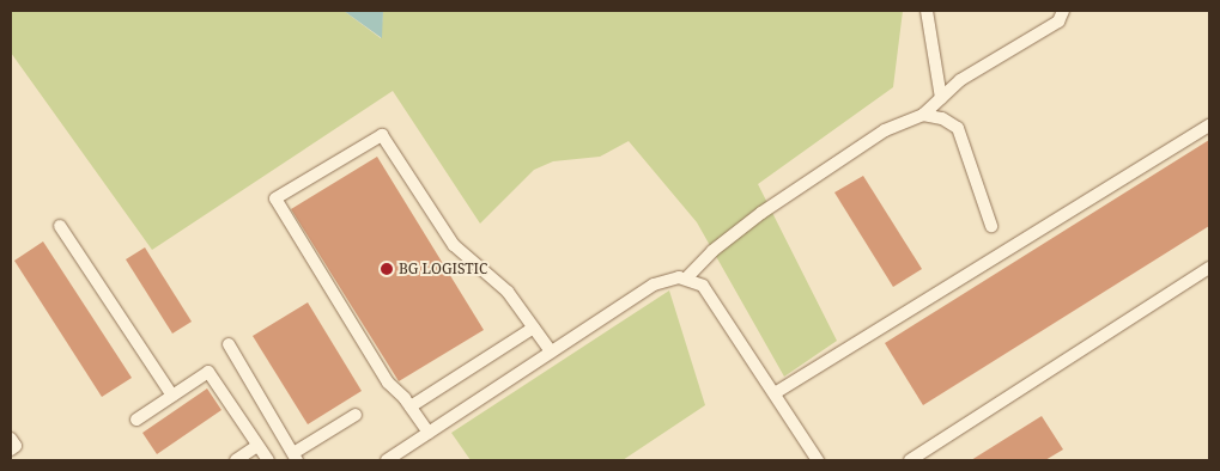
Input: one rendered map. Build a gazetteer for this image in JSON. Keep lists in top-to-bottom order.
{
  "places": ["BG LOGISTIC"]
}
